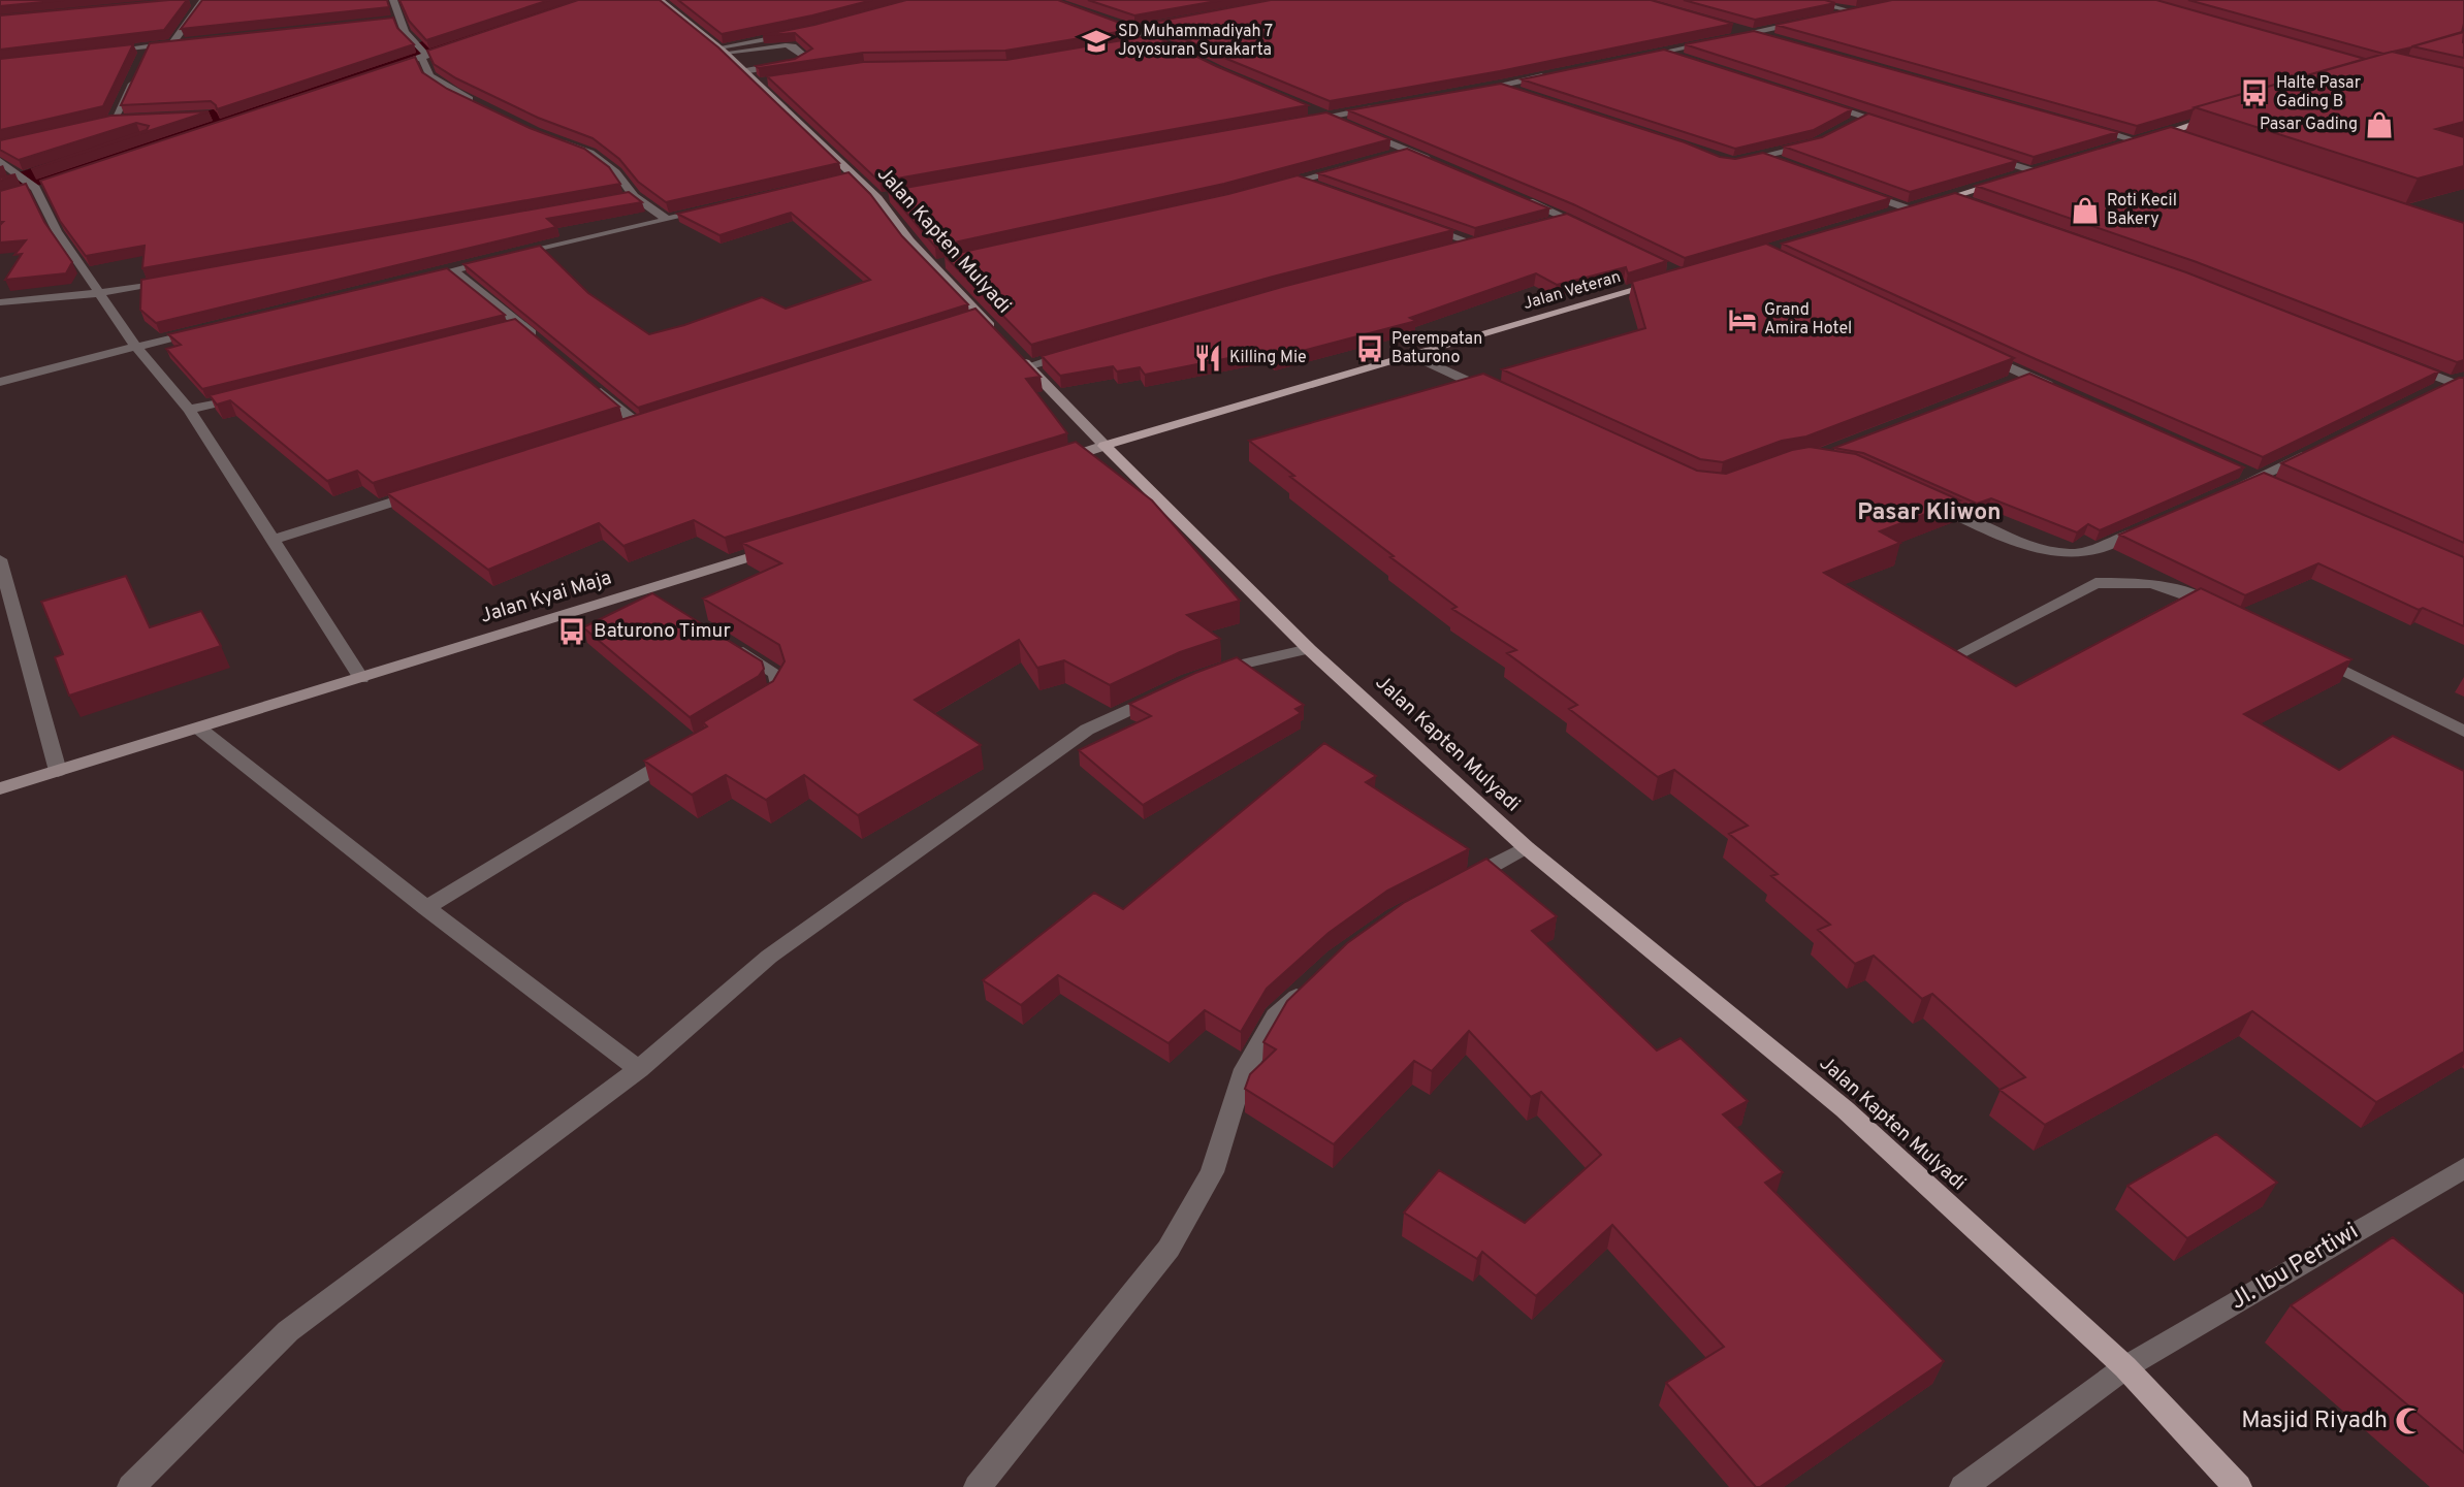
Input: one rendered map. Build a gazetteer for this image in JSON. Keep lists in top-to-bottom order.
{
  "streets": {
    "main road": ["Jalan Kapten Mulyadi", "Jalan Veteran", "Jalan Kyai Maja"],
    "street": ["Jl. Ibu Pertiwi"]
  },
  "crossings": [
    ["Jalan Kapten Mulyadi", "Jalan Veteran"],
    ["Jalan Kapten Mulyadi", "Jl. Ibu Pertiwi"]
  ],
  "districts": ["Pasar Kliwon"],
  "places": {
    "school or university": ["SD Muhammadiyah 7 Joyosuran Surakarta"],
    "bus stop": ["Halte Pasar Gading B", "Perempatan Baturono", "Baturono Timur"],
    "shop": ["Pasar Gading", "Roti Kecil Bakery"],
    "hotel": ["Grand Amira Hotel"],
    "restaurant": ["Killing Mie"],
    "mosque": ["Masjid Riyadh"]
  }
}
